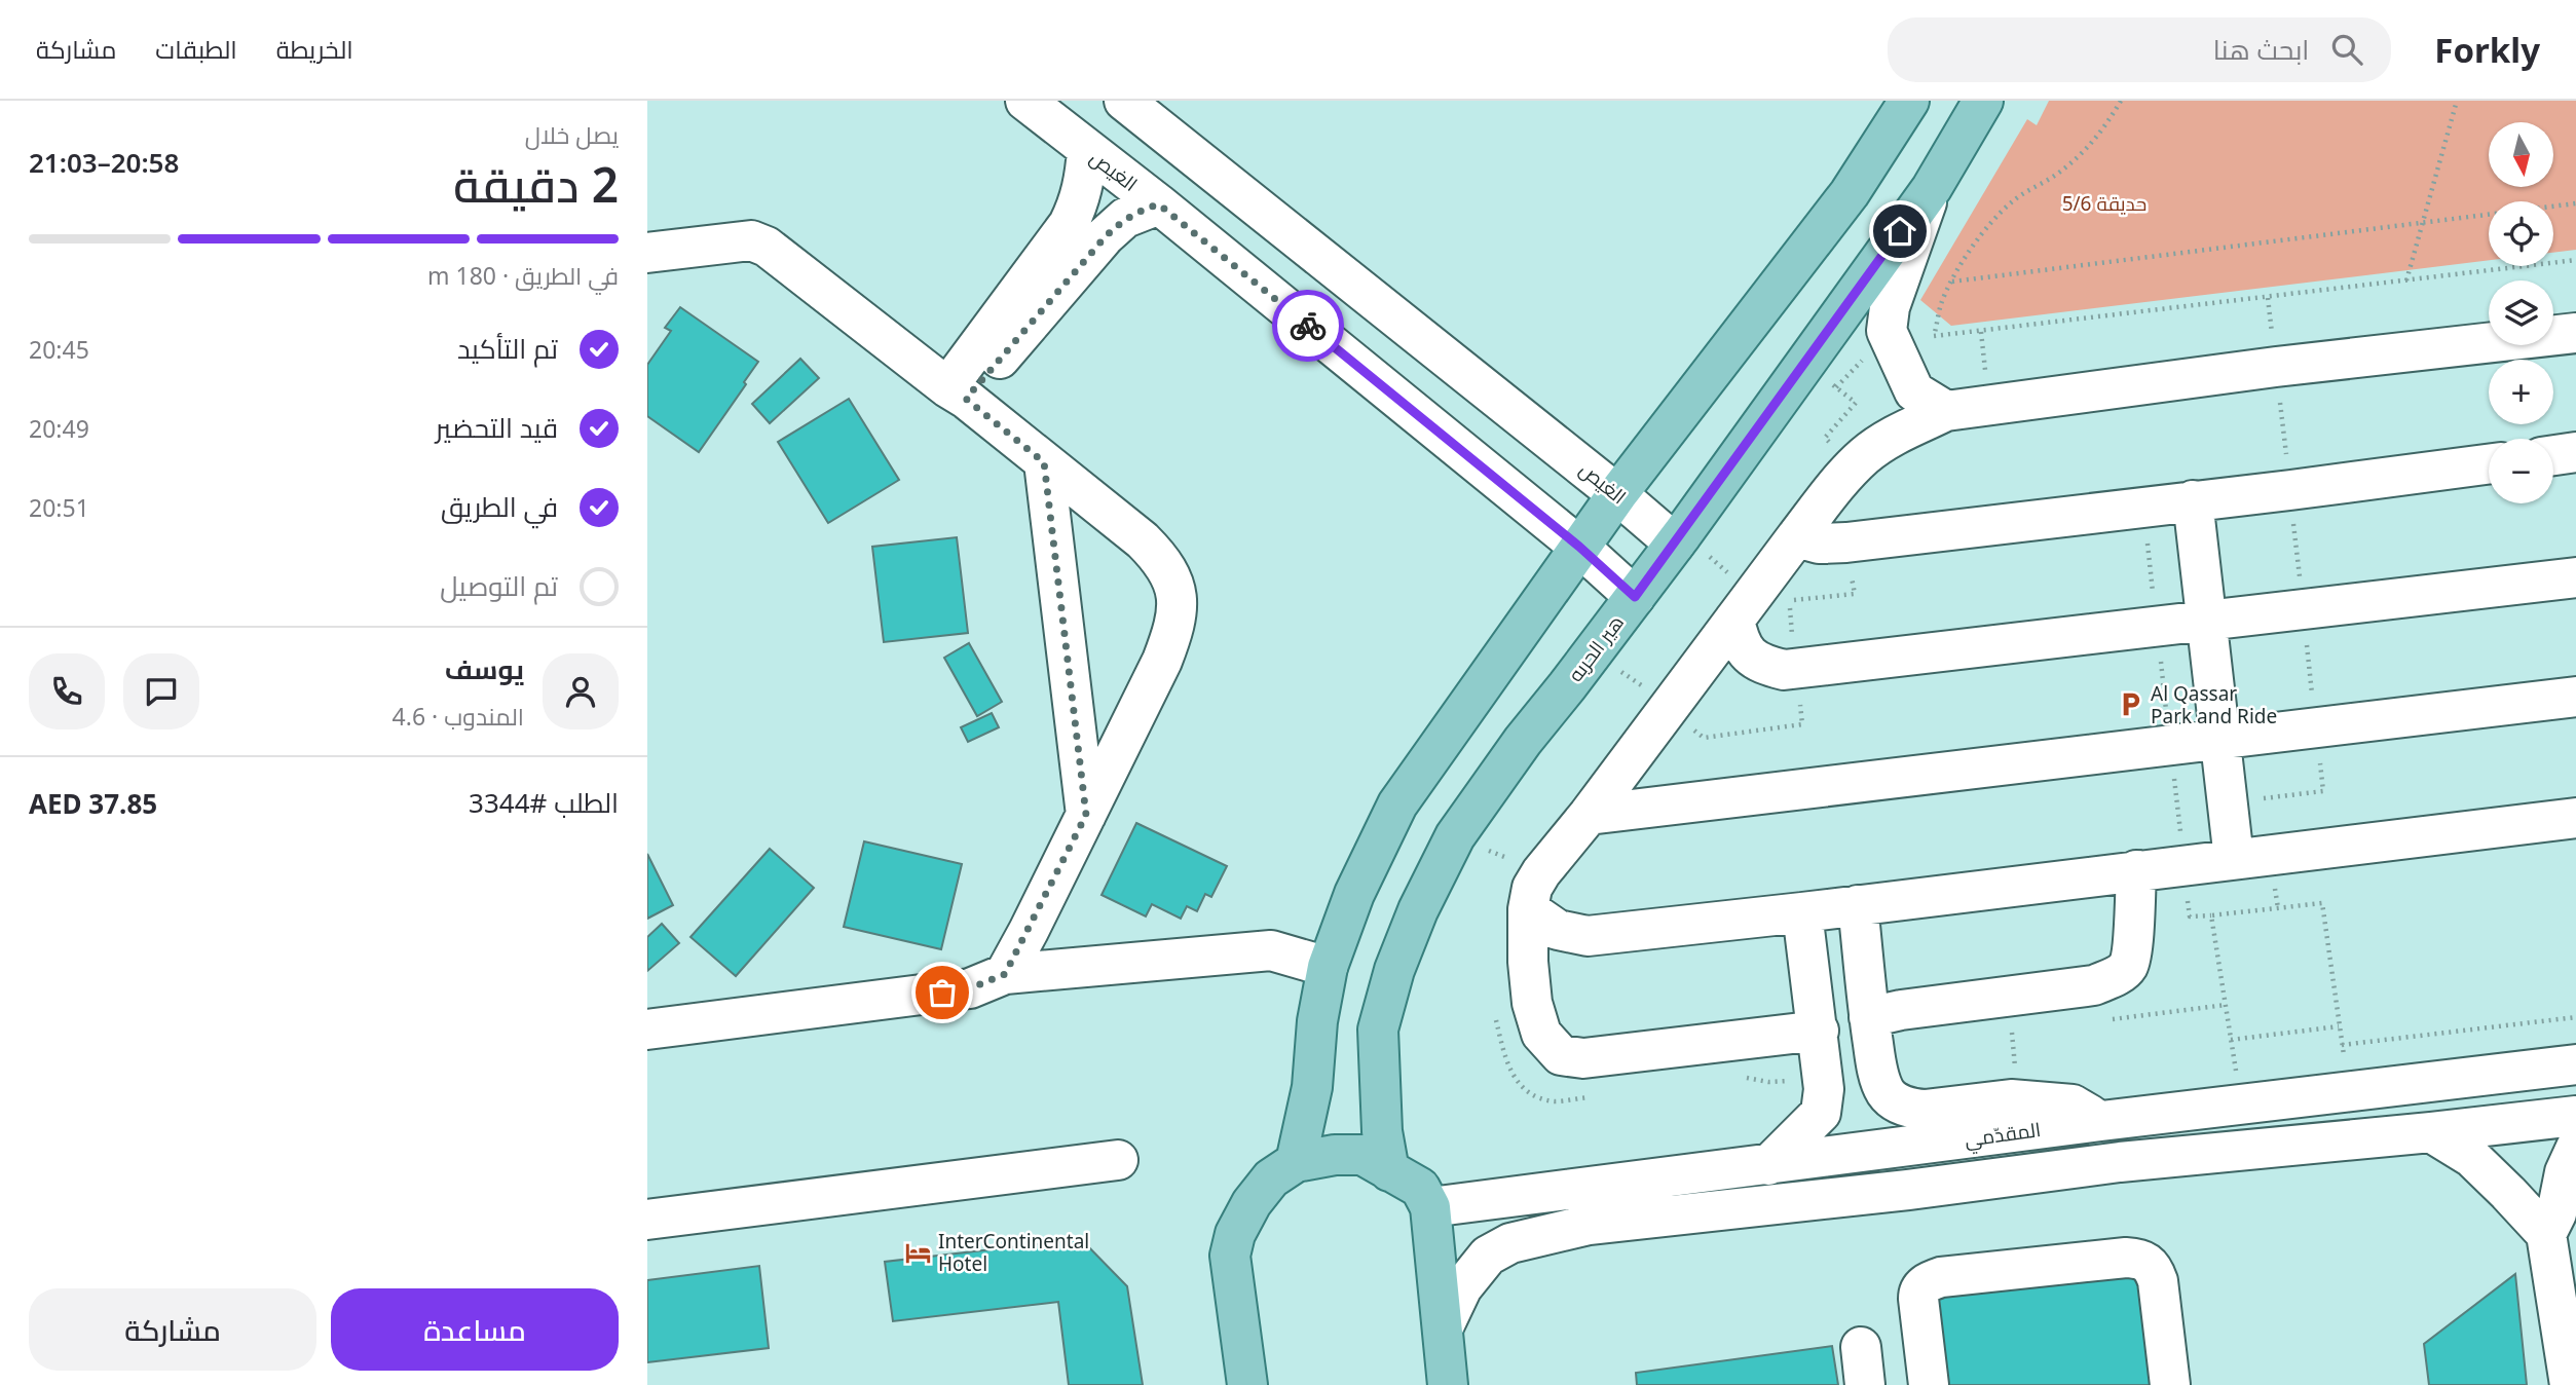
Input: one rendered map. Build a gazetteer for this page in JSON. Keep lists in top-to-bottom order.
{
  "streets": {
    "main road": ["هير الحربه"],
    "street": ["الغيص", "المقدّمي"]
  },
  "crossings": [
    ["الغيص", "هير الحربه"]
  ],
  "parks": ["حديقة 5/6"],
  "places": {
    "parking": ["Al Qassar Park and Ride"],
    "hotel": ["InterContinental Hotel"]
  },
  "north": "bottom",
  "page": {
    "header": "Forkly",
    "search": "ابحث هنا",
    "nav": ["الخريطة", "الطبقات", "مشاركة"],
    "heading": ["2 دقيقة", "يصل خلال", "20:58–21:03"],
    "panel": [
      "يوسف",
      "المندوب · 4.6",
      "الطلب #3344",
      "AED 37.85"
    ],
    "map_buttons": ["+", "−"],
    "bar": "في الطريق · 180 m",
    "list": [
      ["تم التأكيد", "20:45"],
      ["قيد التحضير", "20:49"],
      ["في الطريق", "20:51"],
      "تم التوصيل"
    ],
    "buttons": ["مساعدة", "مشاركة"]
  }
}
